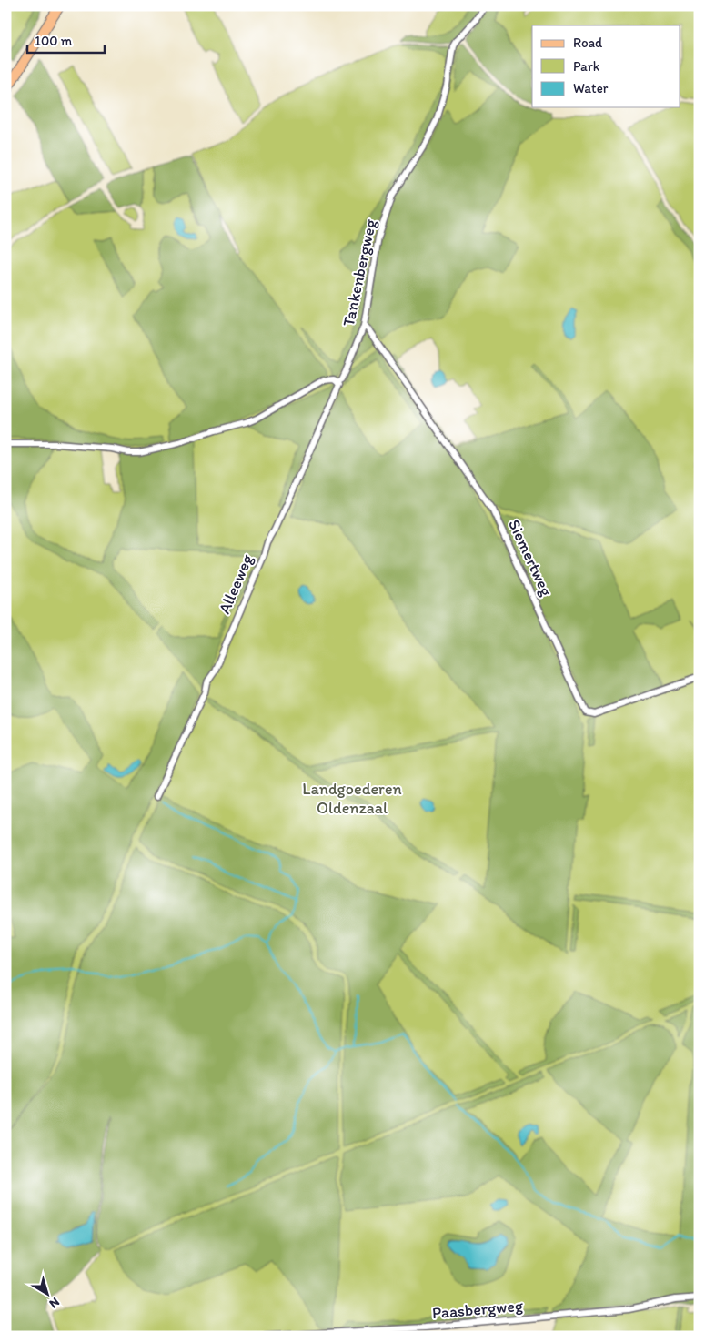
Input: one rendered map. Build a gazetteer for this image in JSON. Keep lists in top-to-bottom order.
{
  "streets": {
    "street": [
      "Tankenbergweg",
      "Siemertweg",
      "Alleeweg",
      "Paasbergweg"
    ]
  },
  "crossings": [
    ["Tankenbergweg", "Siemertweg"],
    ["Tankenbergweg", "Alleeweg"]
  ],
  "parks": ["Landgoederen Oldenzaal"],
  "legend": ["Road", "Park", "Water"],
  "scale_bar": "100 m",
  "north": "bottom right"
}
